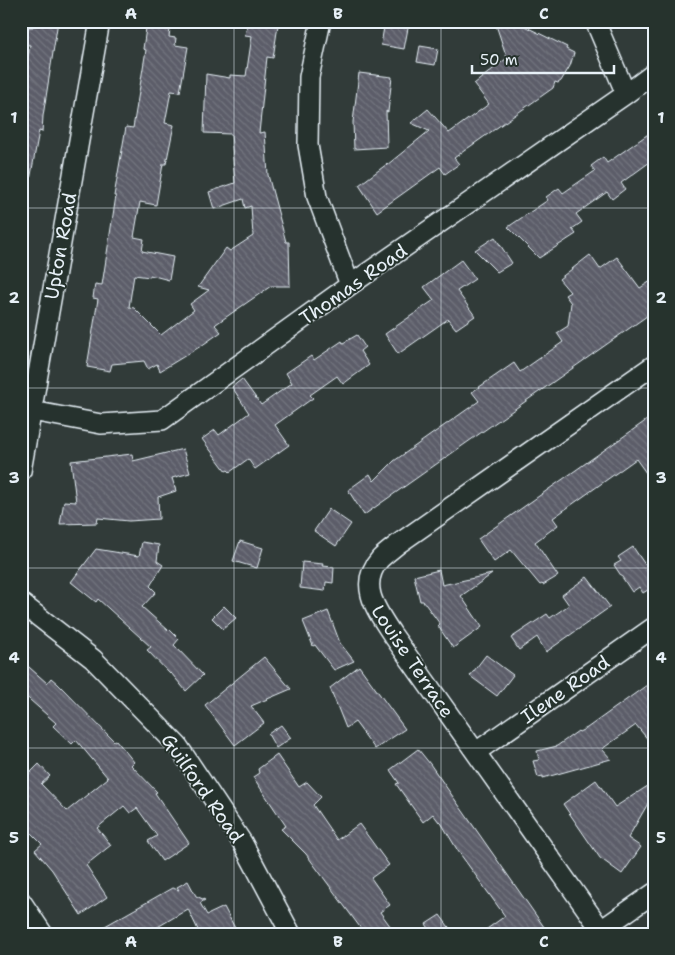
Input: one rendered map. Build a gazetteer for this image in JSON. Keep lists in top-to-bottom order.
{
  "streets": {
    "street": [
      "Upton Road",
      "Thomas Road",
      "Louise Terrace",
      "Ilene Road",
      "Guilford Road"
    ]
  },
  "crossings": [
    ["Upton Road", "Thomas Road"],
    ["Louise Terrace", "Ilene Road"]
  ],
  "scale_bar": "50 m",
  "grid": {
    "columns": ["A", "B", "C"],
    "rows": [
      "1",
      "2",
      "3",
      "4",
      "5"
    ]
  }
}
